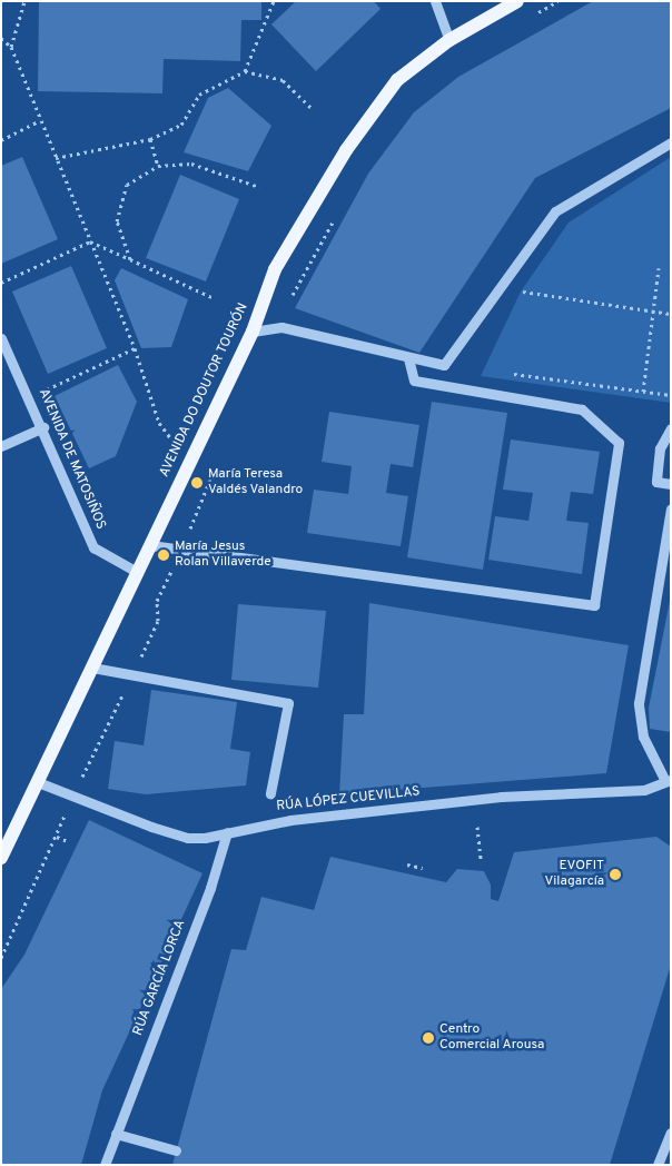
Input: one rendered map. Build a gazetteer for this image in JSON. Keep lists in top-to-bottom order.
{
  "streets": {
    "main road": ["AVENIDA DO DOUTOR TOURÓN"],
    "street": ["AVENIDA DE MATOSIÑOS", "RÚA LÓPEZ CUEVILLAS", "RÚA GARCÍA LORCA"]
  },
  "crossings": [
    ["AVENIDA DO DOUTOR TOURÓN", "AVENIDA DE MATOSIÑOS"],
    ["AVENIDA DO DOUTOR TOURÓN", "RÚA LÓPEZ CUEVILLAS"],
    ["RÚA LÓPEZ CUEVILLAS", "RÚA GARCÍA LORCA"]
  ],
  "places": [
    "María Teresa Valdés Valandro",
    "María Jesus Rolan Villaverde",
    "EVOFIT Vilagarcía",
    "Centro Comercial Arousa"
  ]
}
